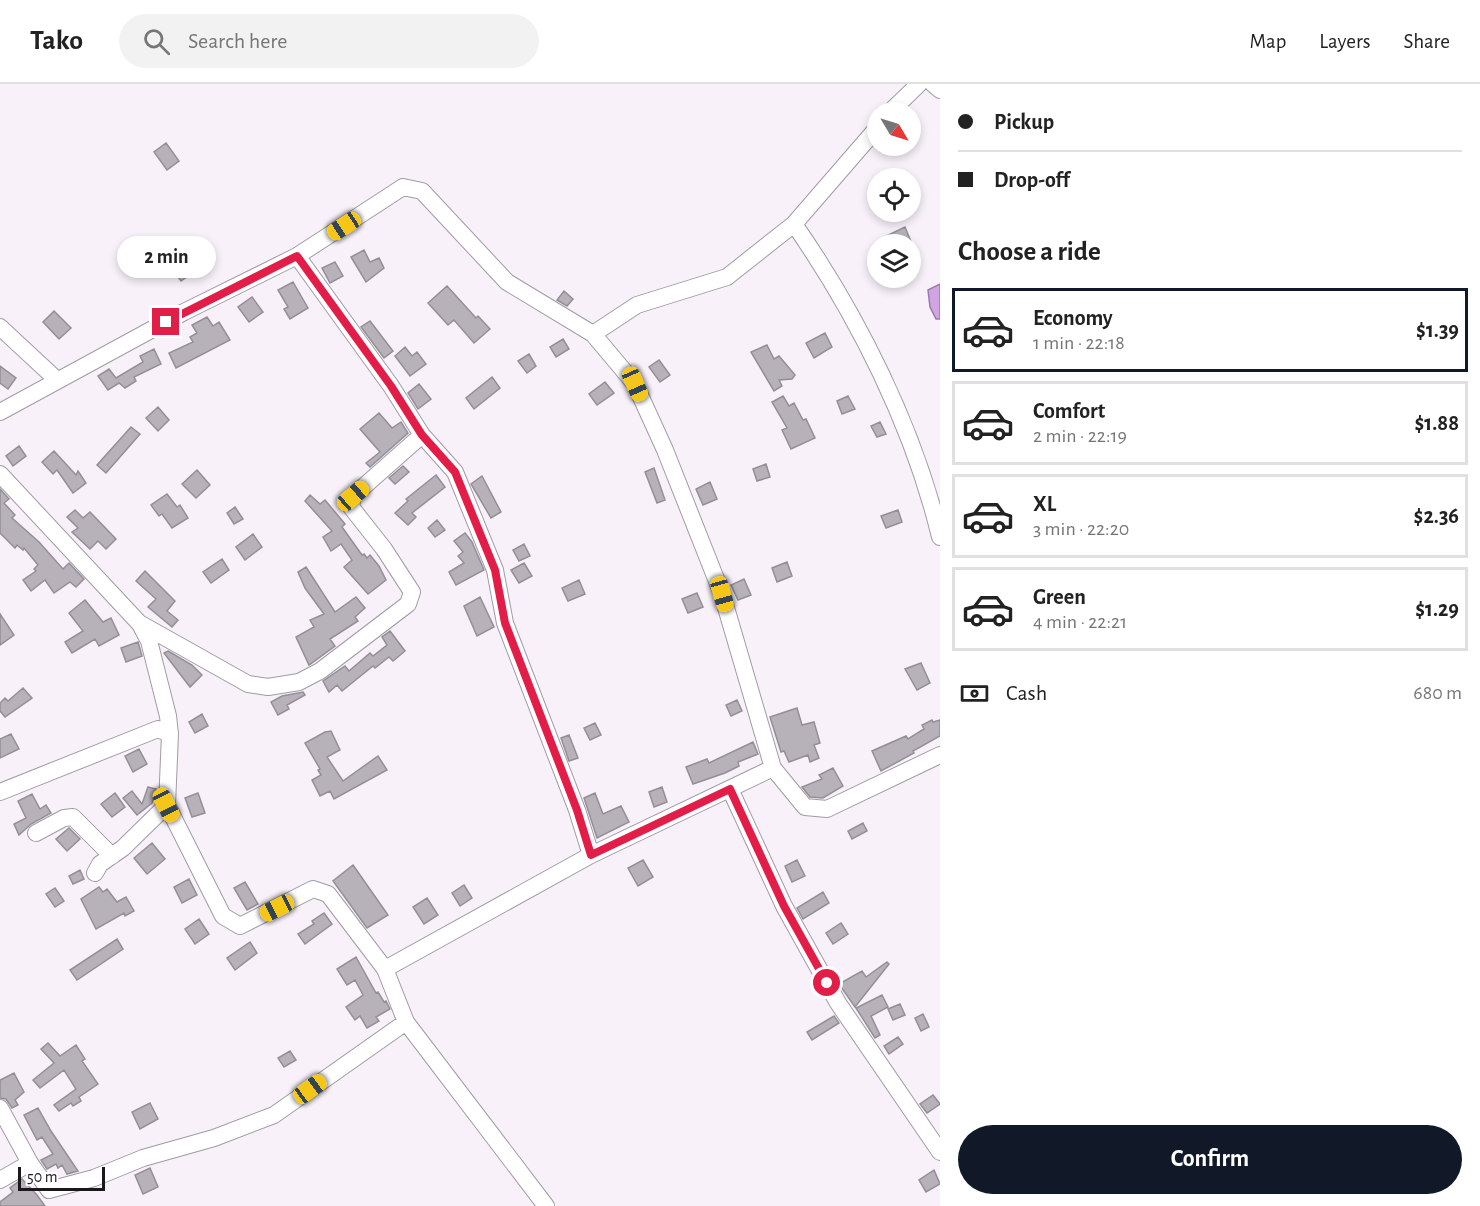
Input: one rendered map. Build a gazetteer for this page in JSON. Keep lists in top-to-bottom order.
{
  "scale_bar": "50 m",
  "north": "bottom right",
  "page": {
    "header": "Tako",
    "search": "Search here",
    "nav": ["Map", "Layers", "Share"],
    "banner": ["Pickup", "Drop-off"],
    "heading": "Choose a ride",
    "bubble": "2 min",
    "list": [
      {
        "name": "Economy",
        "note": "1 min · 22:18",
        "value": "$1.39"
      },
      {
        "name": "Comfort",
        "note": "2 min · 22:19",
        "value": "$1.88"
      },
      {
        "name": "XL",
        "note": "3 min · 22:20",
        "value": "$2.36"
      },
      {
        "name": "Green",
        "note": "4 min · 22:21",
        "value": "$1.29"
      }
    ],
    "pay": ["Cash", "680 m"],
    "buttons": "Confirm",
    "scale": "50 m"
  }
}
